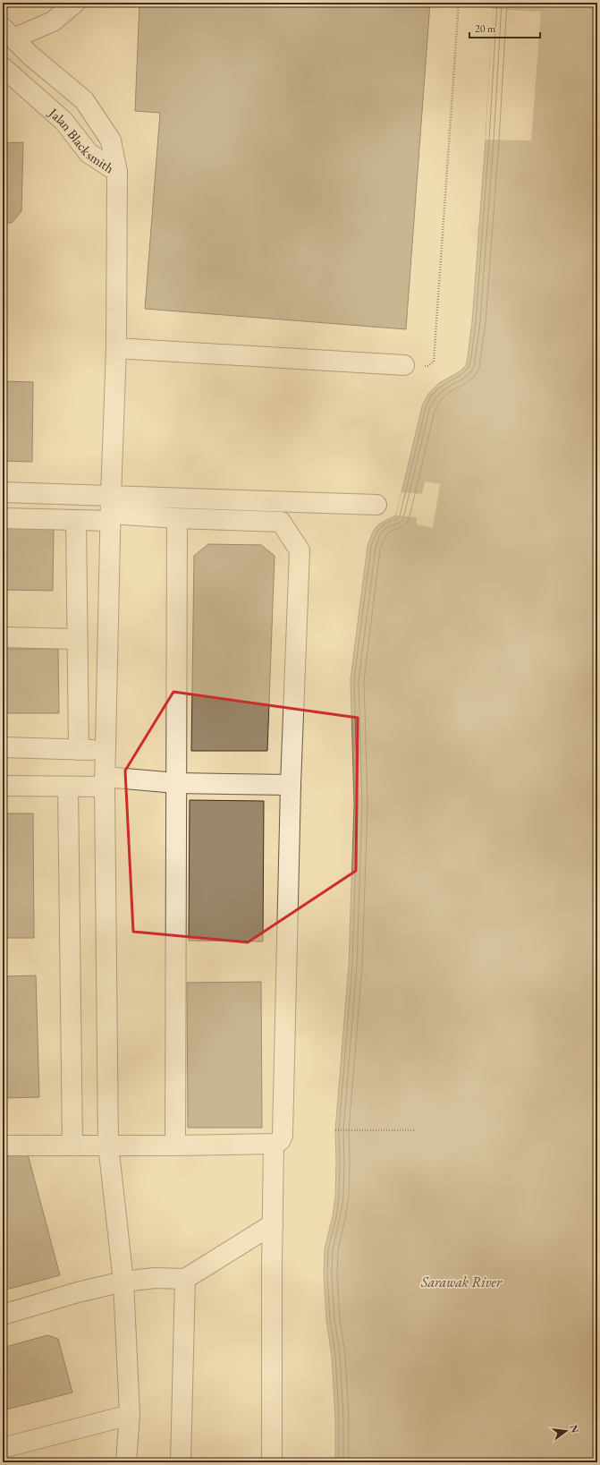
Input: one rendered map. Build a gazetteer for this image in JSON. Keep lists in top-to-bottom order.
{
  "streets": {
    "street": ["Jalan Blacksmith"]
  },
  "water": ["Sarawak River"],
  "scale_bar": "20 m",
  "north": "right"
}
